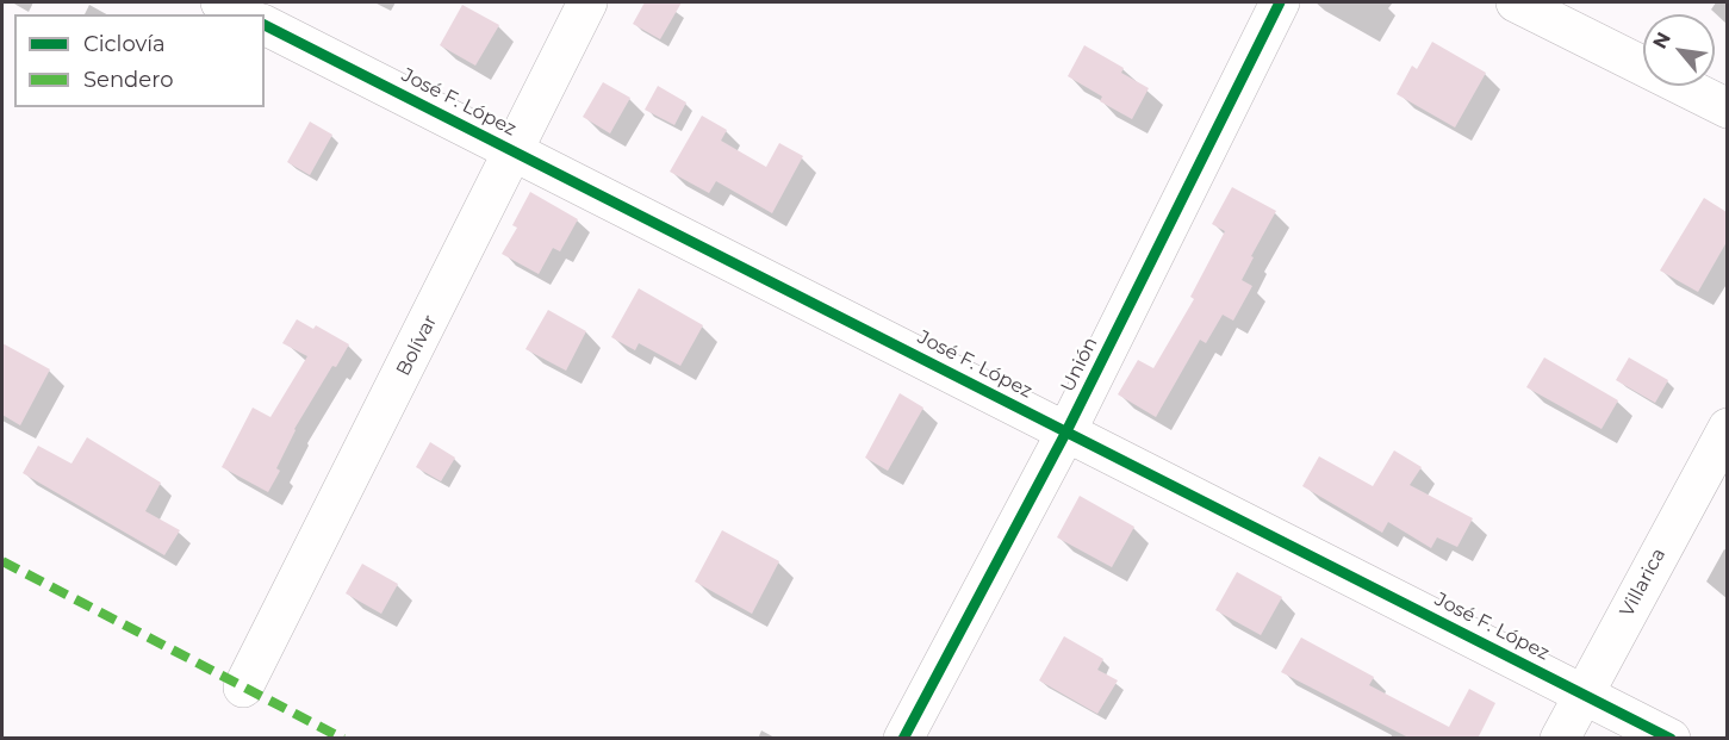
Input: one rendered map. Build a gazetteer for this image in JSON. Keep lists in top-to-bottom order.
{
  "streets": {
    "street": [
      "José F. López",
      "Bolívar",
      "Unión",
      "Villarica"
    ]
  },
  "crossings": [
    ["José F. López", "Bolívar"],
    ["José F. López", "Unión"],
    ["José F. López", "Villarica"]
  ],
  "legend": ["Ciclovía", "Sendero"],
  "north": "top left"
}
